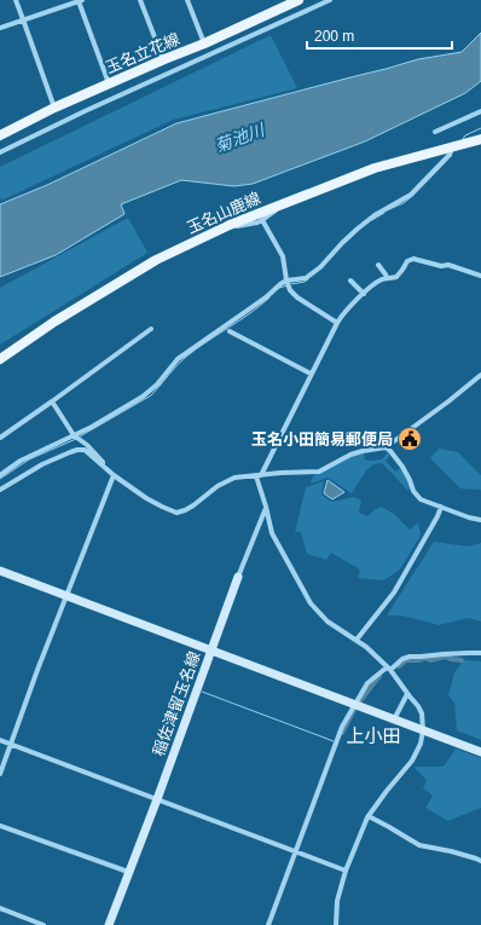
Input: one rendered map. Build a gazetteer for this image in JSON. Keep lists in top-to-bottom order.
{
  "streets": {
    "main road": ["玉名立花線", "玉名山鹿線", "稲佐津留玉名線"]
  },
  "districts": ["上小田"],
  "water": ["菊池川"],
  "places": {
    "public building": ["玉名小田簡易郵便局"]
  },
  "scale_bar": "200 m"
}
